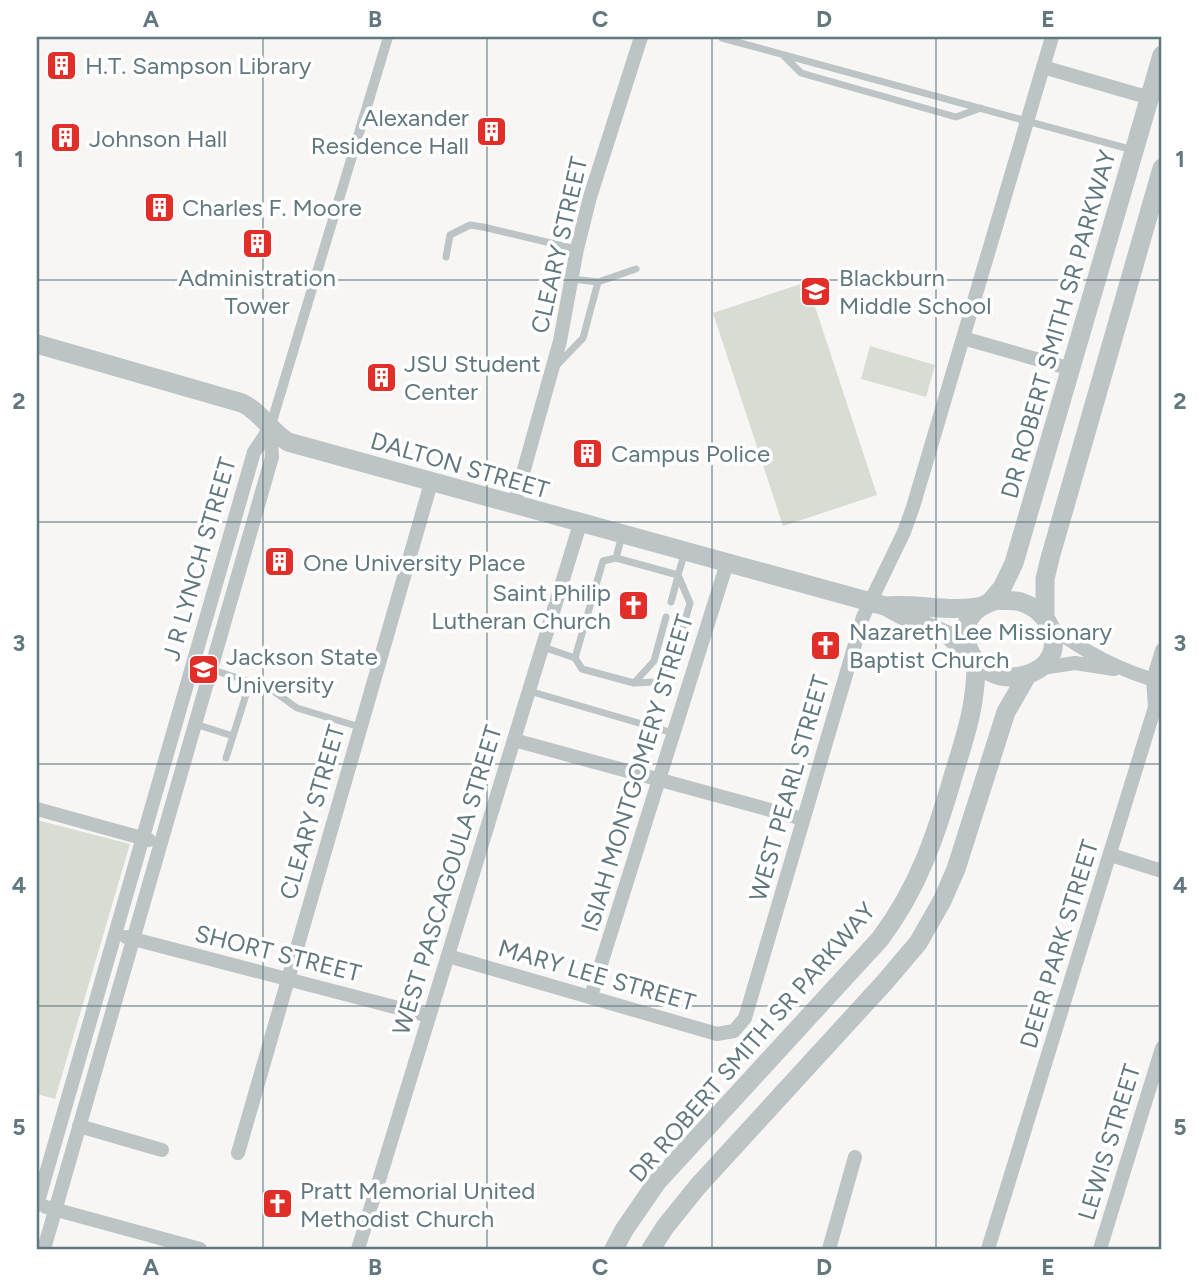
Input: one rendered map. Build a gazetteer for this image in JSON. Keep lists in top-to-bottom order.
{
  "streets": {
    "street": [
      "CLEARY STREET",
      "DR ROBERT SMITH SR PARKWAY",
      "DALTON STREET",
      "J R LYNCH STREET",
      "ISIAH MONTGOMERY STREET",
      "WEST PEARL STREET",
      "WEST PASCAGOULA STREET",
      "DEER PARK STREET",
      "SHORT STREET",
      "MARY LEE STREET",
      "LEWIS STREET"
    ]
  },
  "crossings": [
    ["CLEARY STREET", "DALTON STREET"],
    ["CLEARY STREET", "SHORT STREET"],
    ["DR ROBERT SMITH SR PARKWAY", "DALTON STREET"],
    ["DALTON STREET", "J R LYNCH STREET"],
    ["DALTON STREET", "ISIAH MONTGOMERY STREET"],
    ["DALTON STREET", "WEST PEARL STREET"],
    ["DALTON STREET", "WEST PASCAGOULA STREET"],
    ["J R LYNCH STREET", "SHORT STREET"],
    ["ISIAH MONTGOMERY STREET", "MARY LEE STREET"],
    ["WEST PEARL STREET", "MARY LEE STREET"],
    ["WEST PASCAGOULA STREET", "SHORT STREET"],
    ["WEST PASCAGOULA STREET", "MARY LEE STREET"]
  ],
  "places": {
    "building": [
      "H.T. Sampson Library",
      "Alexander Residence Hall",
      "Johnson Hall",
      "Charles F. Moore",
      "Administration Tower",
      "JSU Student Center",
      "Campus Police",
      "One University Place"
    ],
    "school or university": ["Blackburn Middle School", "Jackson State University"],
    "church": ["Saint Philip Lutheran Church", "Nazareth Lee Missionary Baptist Church", "Pratt Memorial United Methodist Church"]
  },
  "grid": {
    "columns": [
      "A",
      "B",
      "C",
      "D",
      "E"
    ],
    "rows": [
      "1",
      "2",
      "3",
      "4",
      "5"
    ]
  }
}
